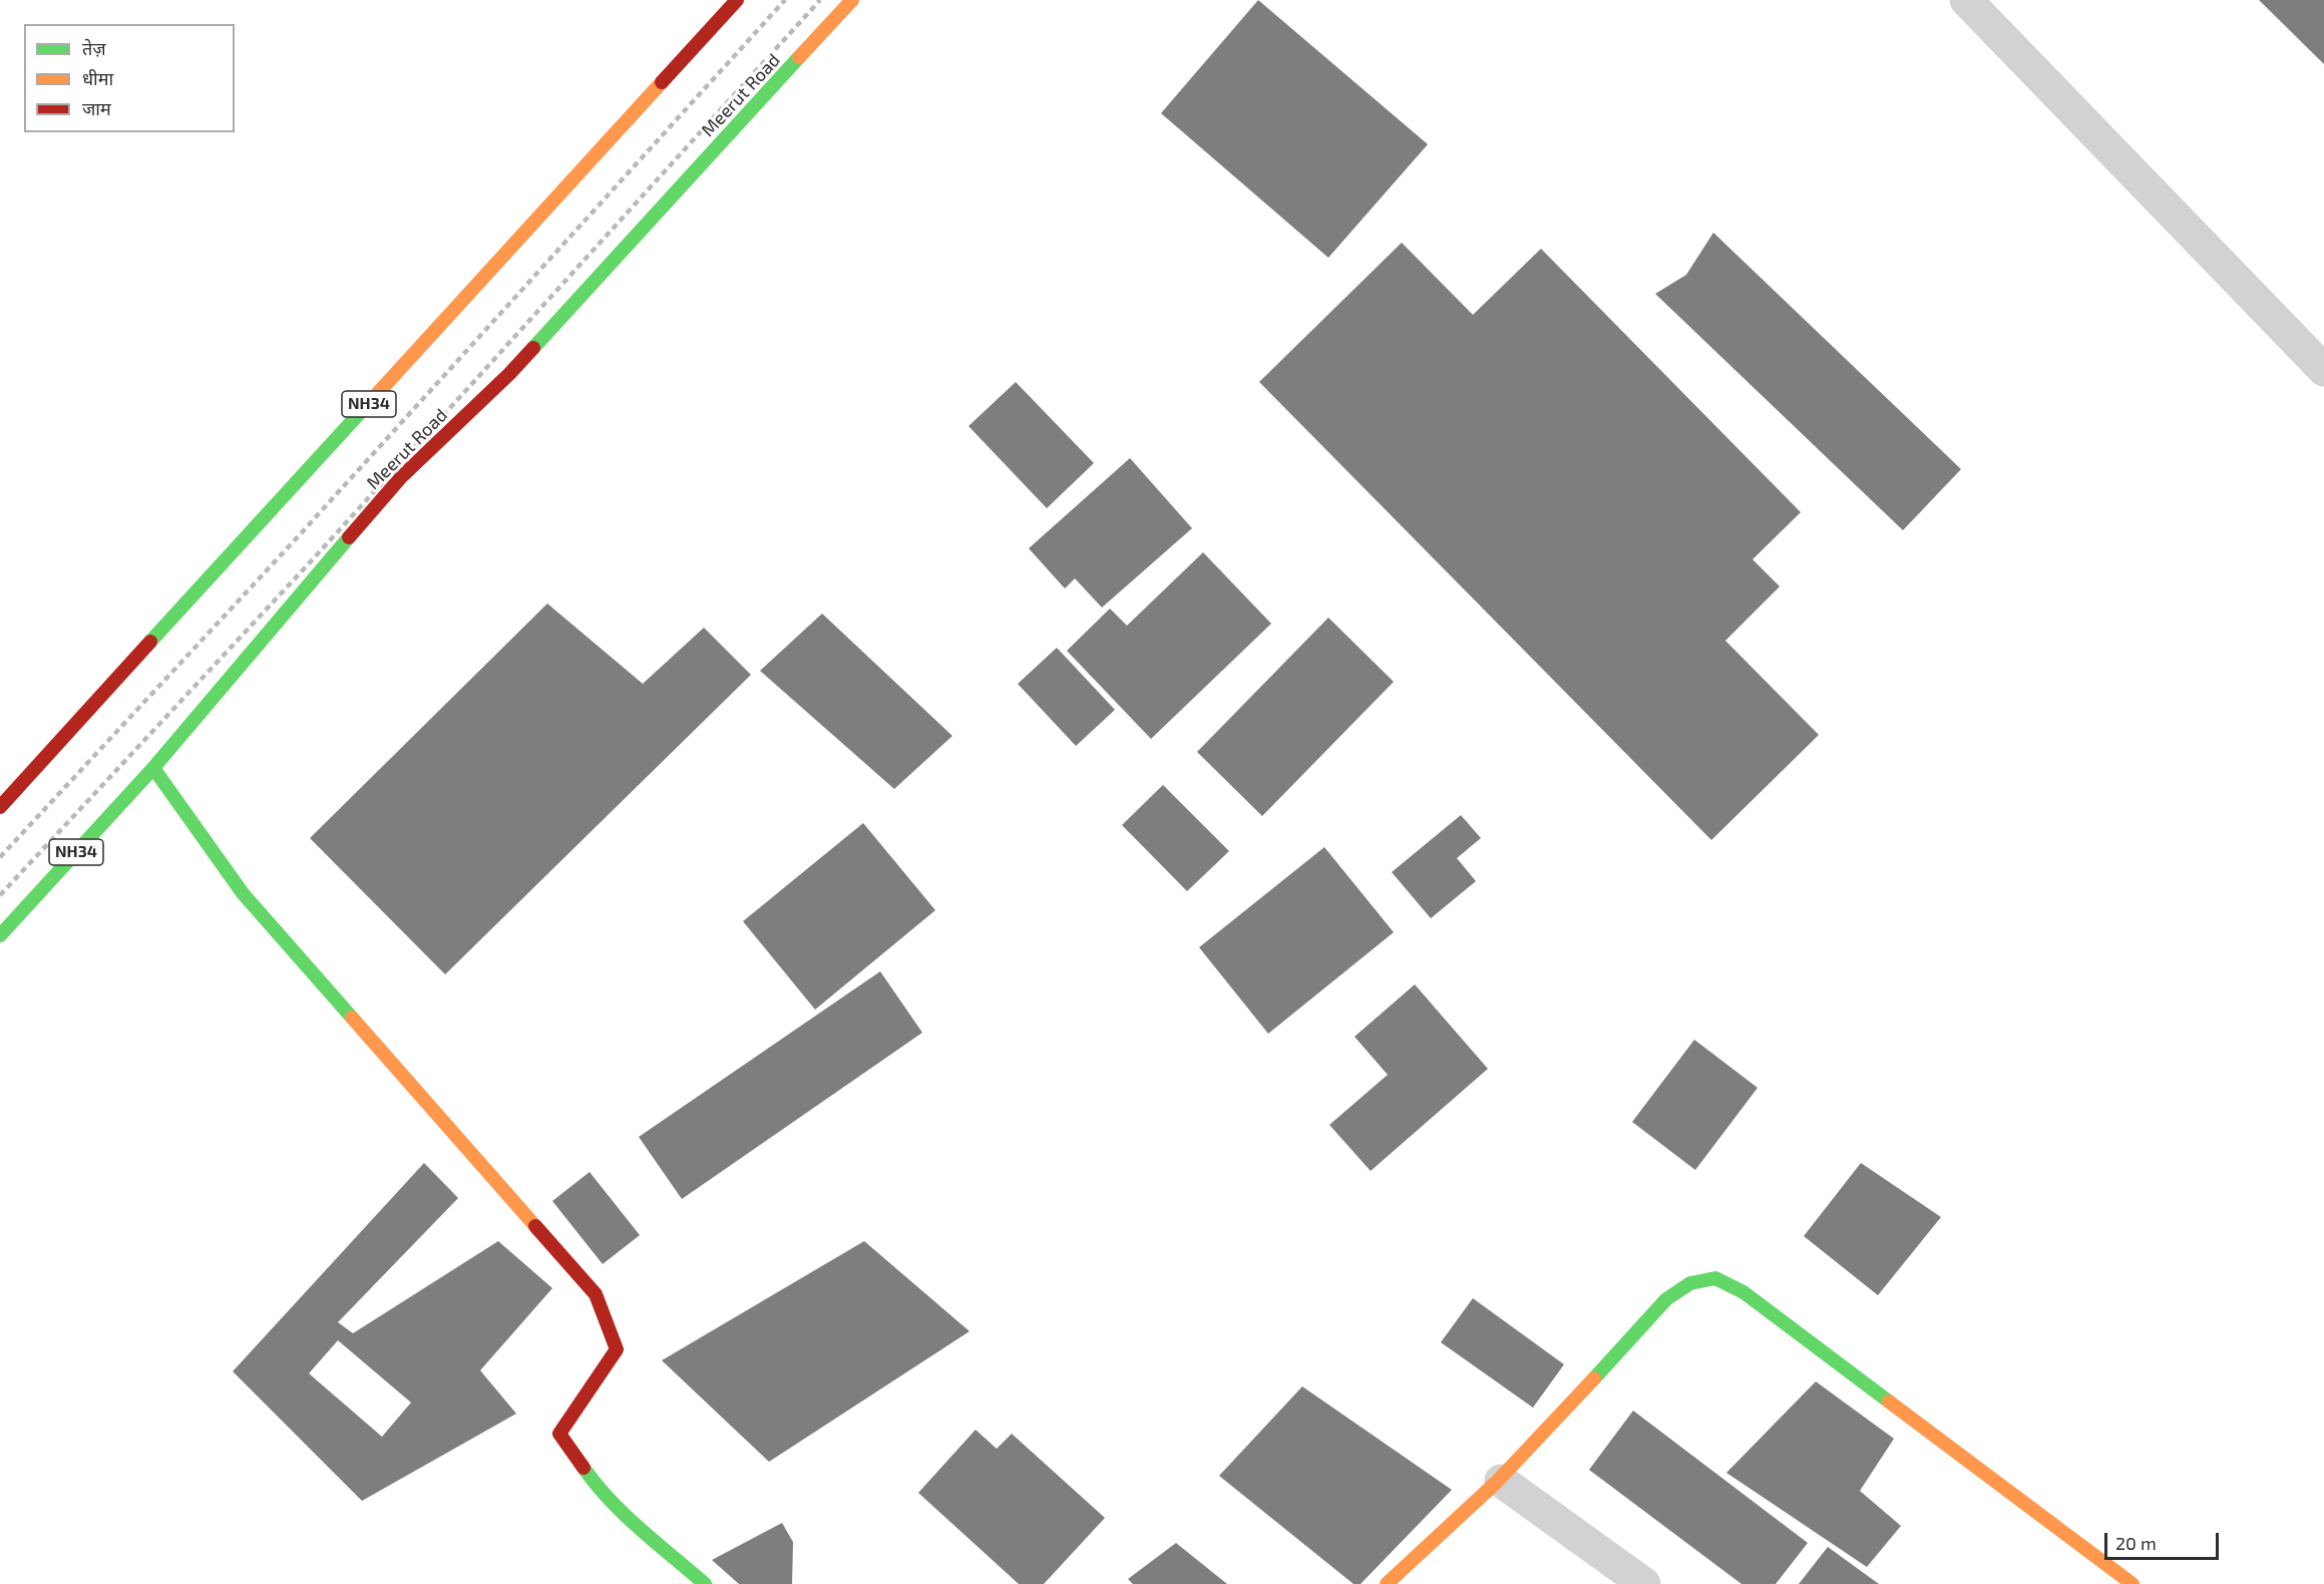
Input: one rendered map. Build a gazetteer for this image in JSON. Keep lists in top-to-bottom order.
{
  "streets": {
    "main road": ["Meerut Road", "NH34"]
  },
  "legend": ["तेज़", "धीमा", "जाम"],
  "scale_bar": "20 m"
}
